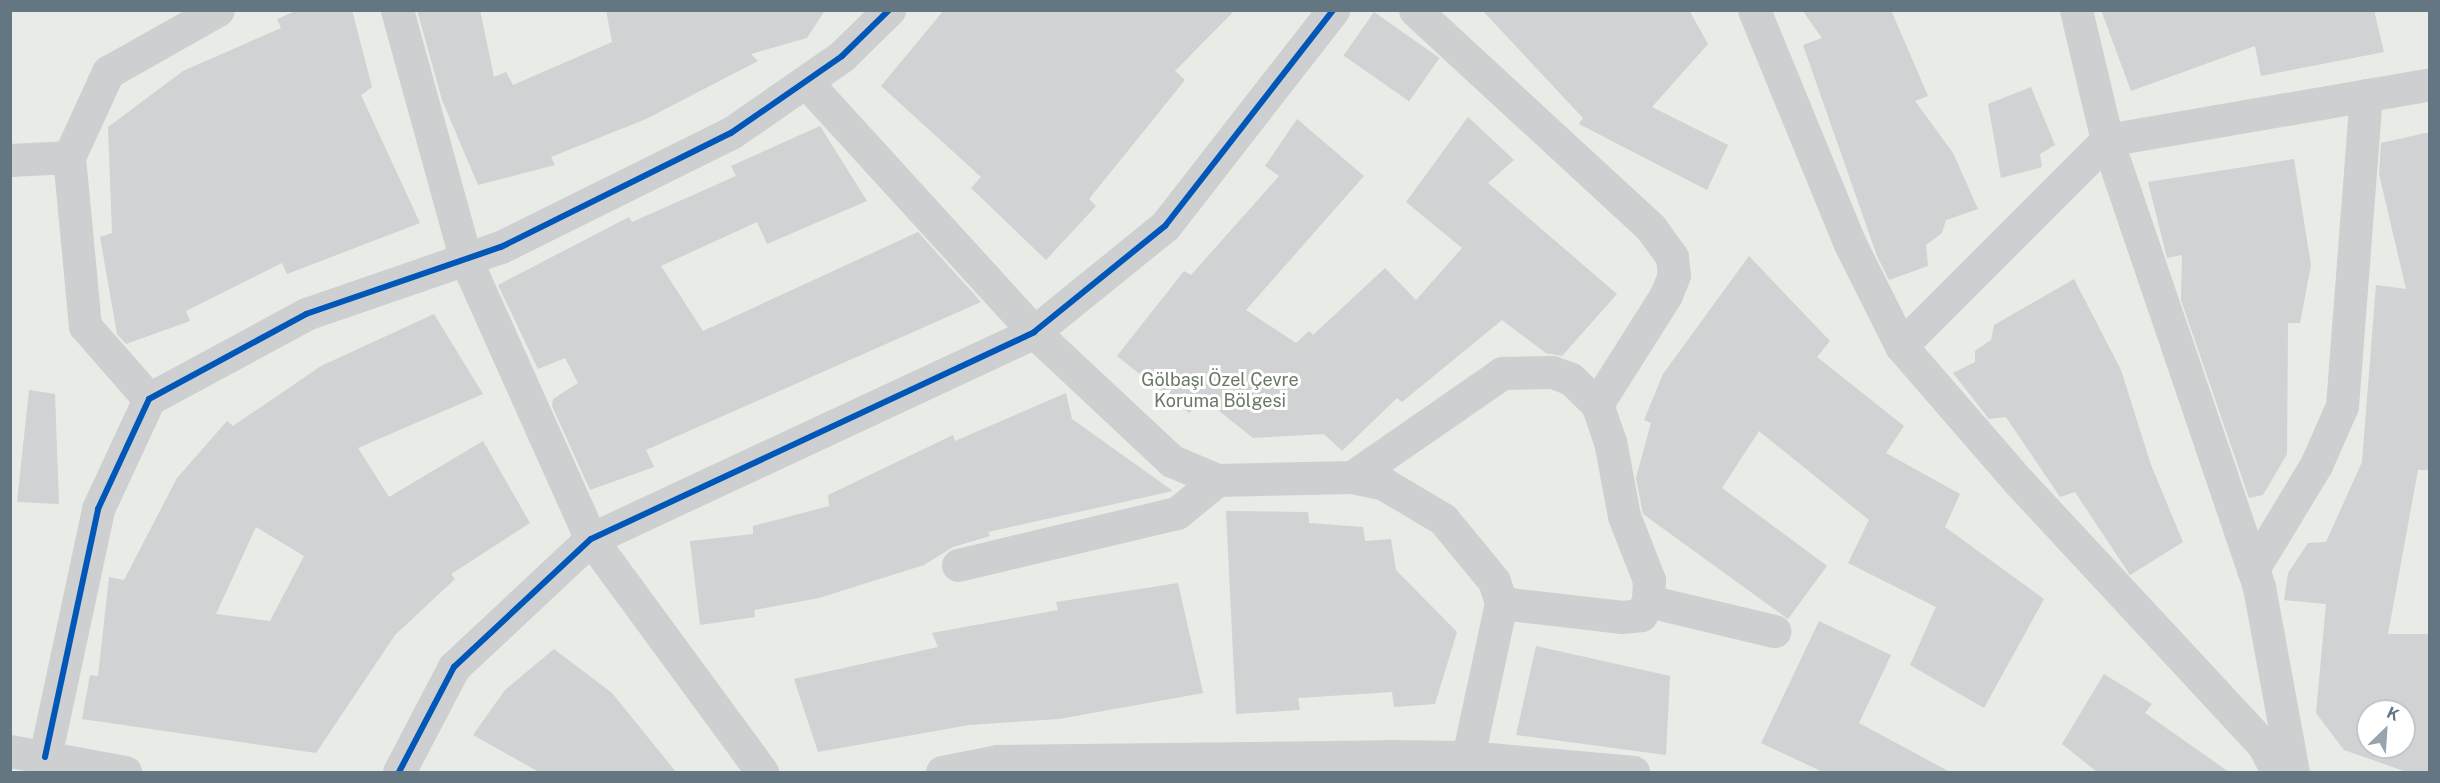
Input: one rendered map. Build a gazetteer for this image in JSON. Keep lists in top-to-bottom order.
{
  "parks": ["Gölbaşı Özel Çevre Koruma Bölgesi"],
  "north": "top right"
}
